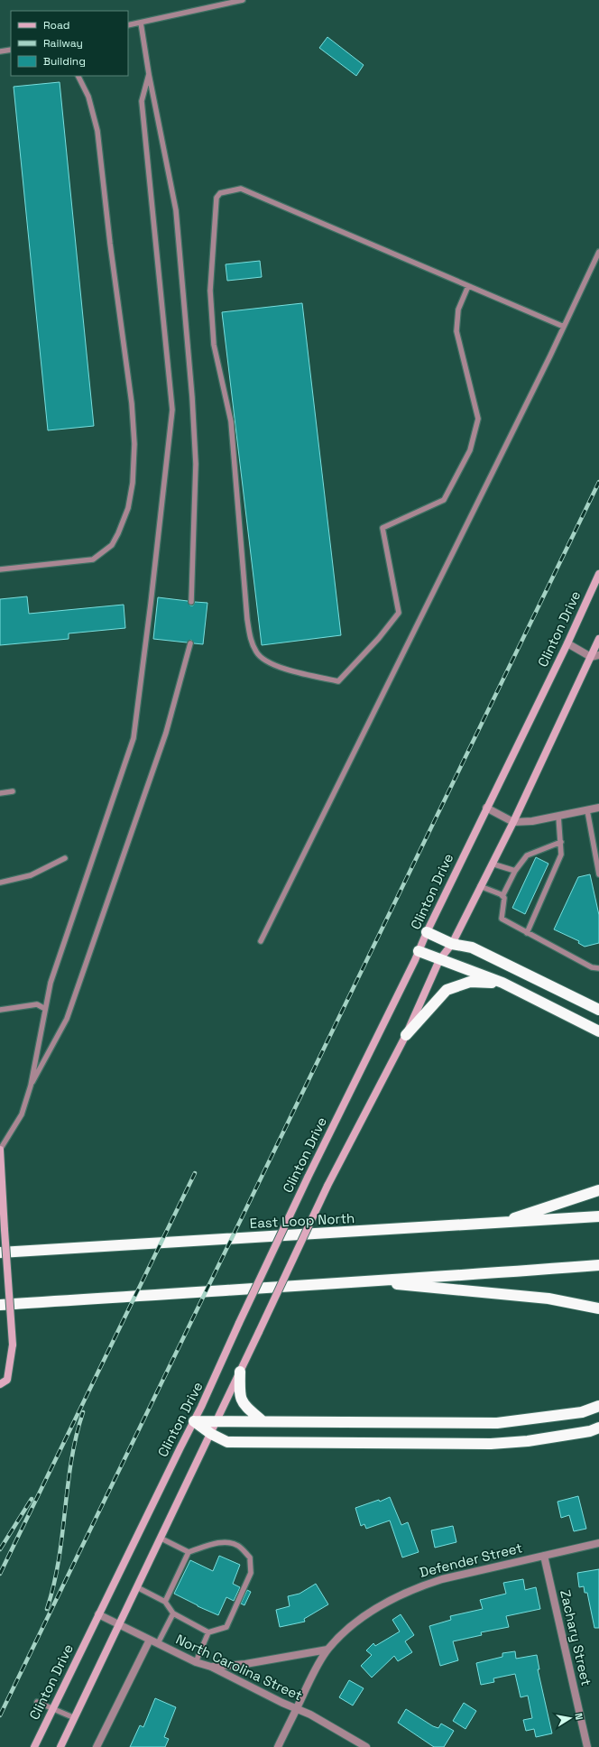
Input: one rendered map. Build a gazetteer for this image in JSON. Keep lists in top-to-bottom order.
{
  "streets": {
    "highway": ["East Loop North"],
    "main road": ["Clinton Drive"],
    "street": ["Defender Street", "Zachary Street", "North Carolina Street"]
  },
  "crossings": [
    ["Clinton Drive", "North Carolina Street"],
    ["Defender Street", "Zachary Street"],
    ["Defender Street", "North Carolina Street"]
  ],
  "legend": ["Road", "Railway", "Building"],
  "north": "right"
}
